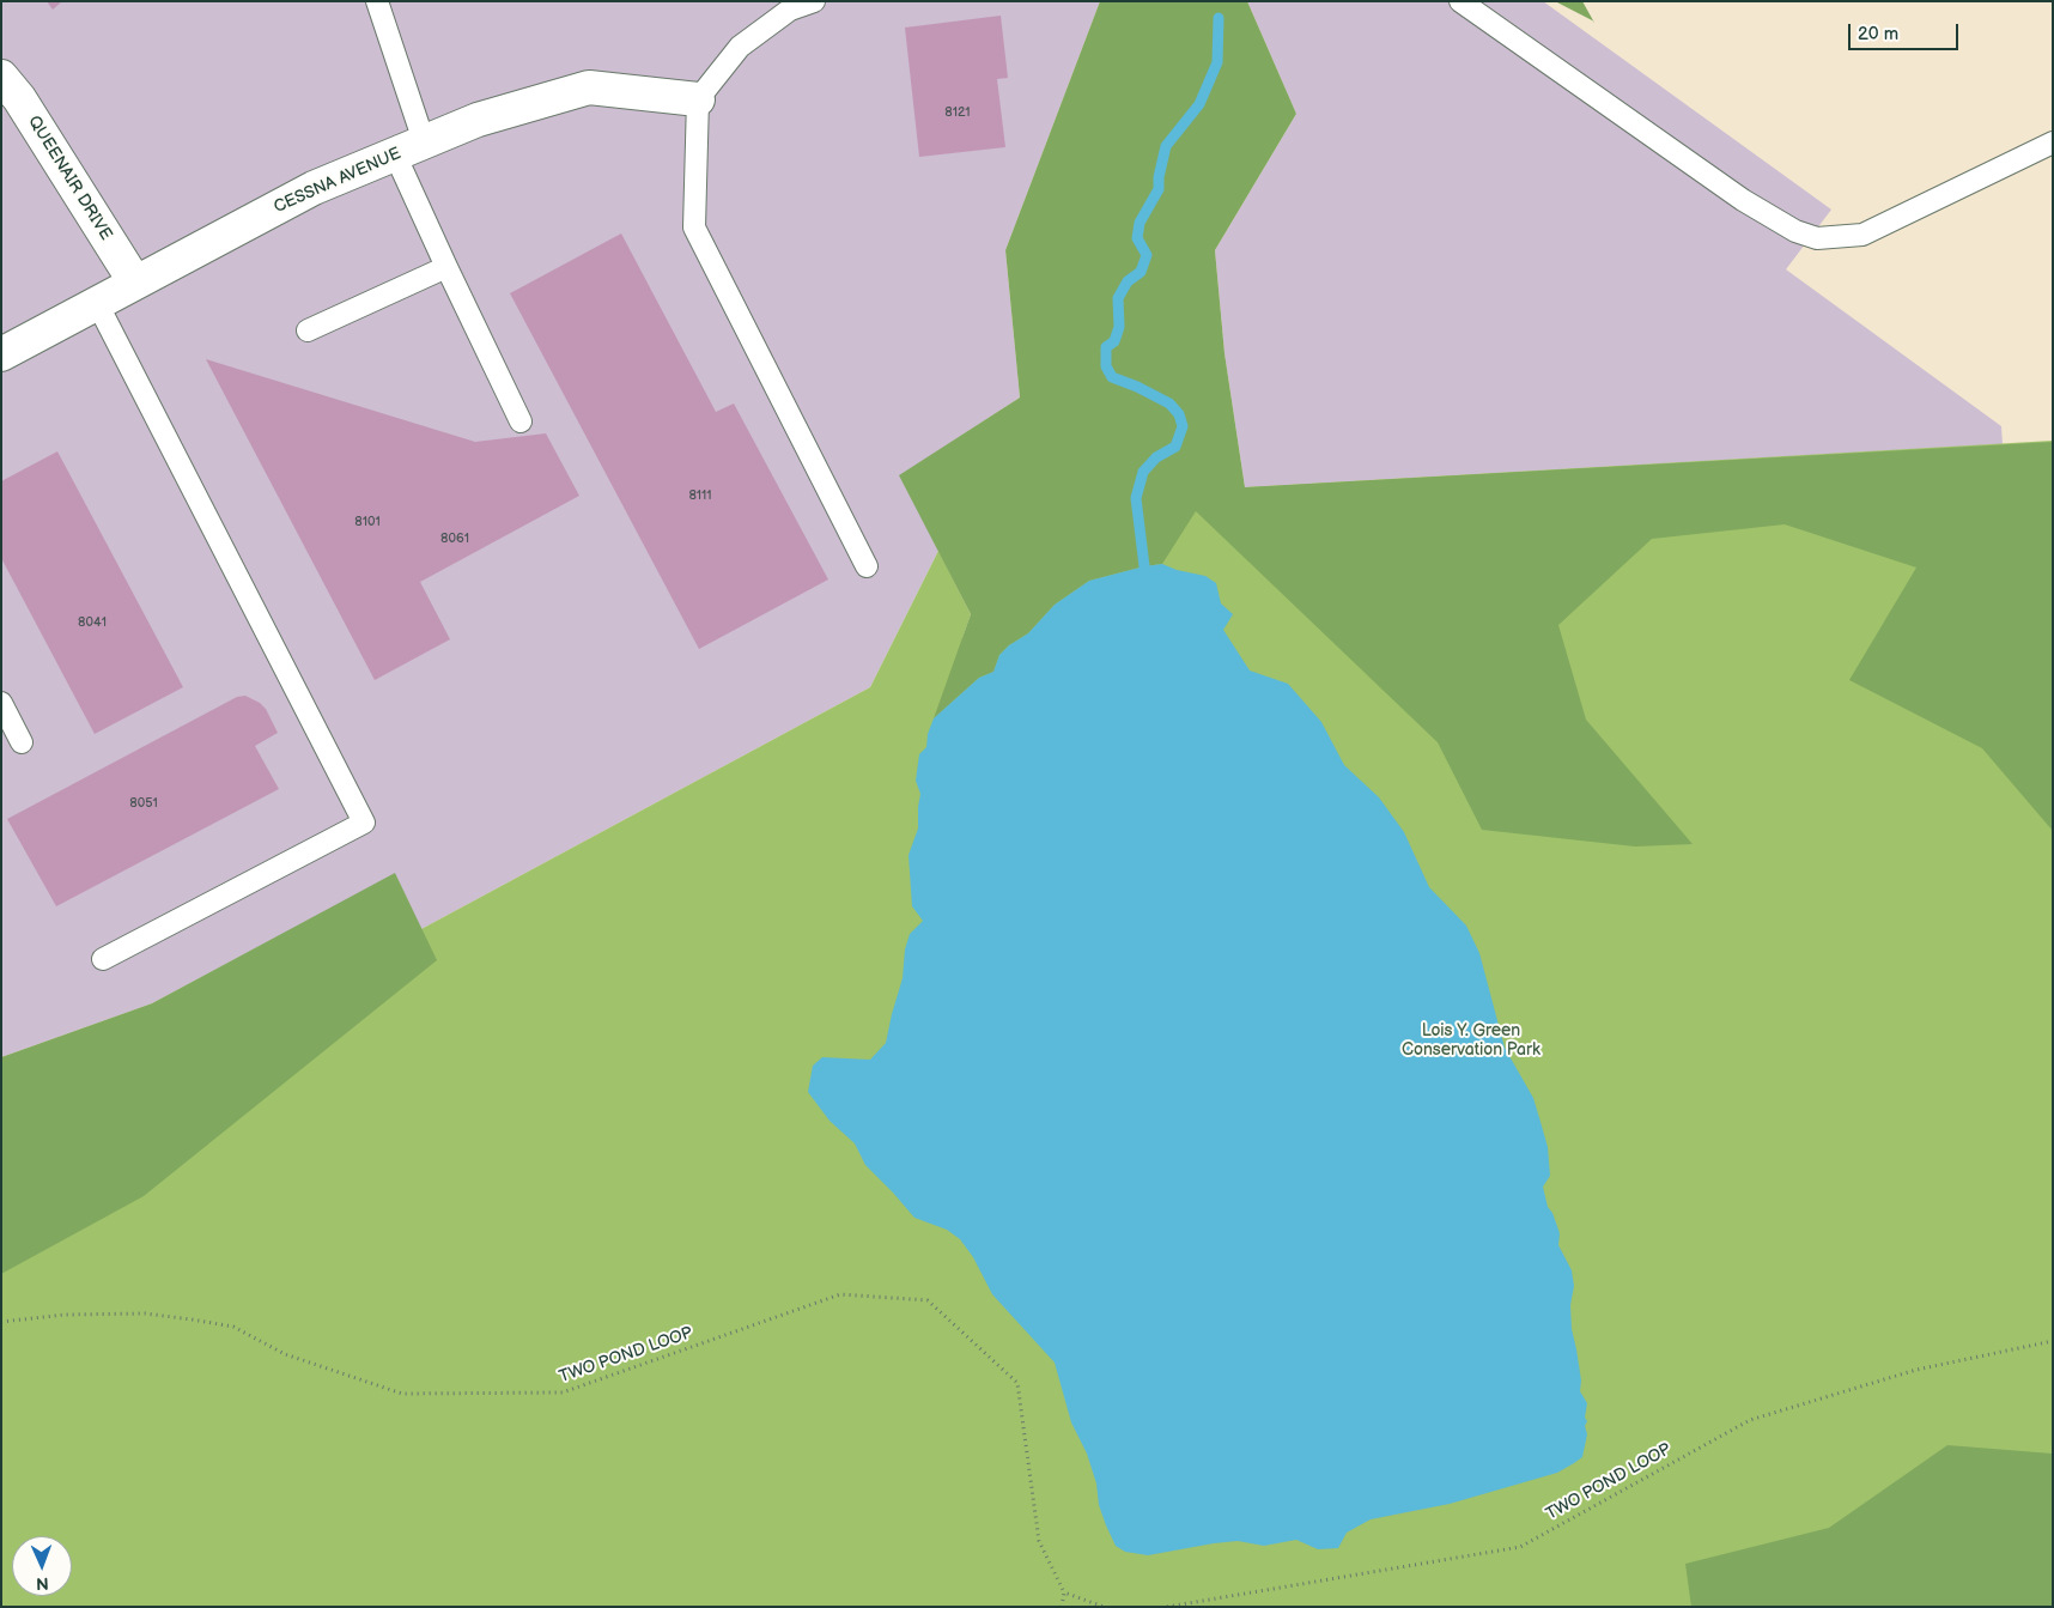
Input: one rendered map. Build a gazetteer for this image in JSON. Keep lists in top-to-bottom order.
{
  "streets": {
    "street": ["QUEENAIR DRIVE", "CESSNA AVENUE"],
    "path": ["TWO POND LOOP"]
  },
  "crossings": [
    ["QUEENAIR DRIVE", "CESSNA AVENUE"]
  ],
  "parks": ["Lois Y. Green Conservation Park"],
  "house_numbers": [
    "8121",
    "8111",
    "8101",
    "8061",
    "8041",
    "8051"
  ],
  "scale_bar": "20 m",
  "north": "bottom"
}
